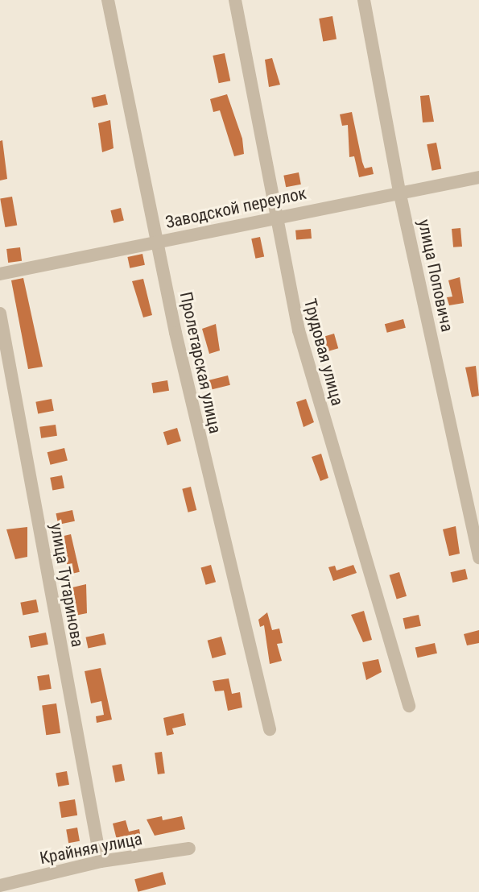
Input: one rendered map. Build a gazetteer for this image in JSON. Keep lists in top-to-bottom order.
{
  "streets": {
    "street": [
      "Заводской переулок",
      "улица Поповича",
      "Трудовая улица",
      "Пролетарская улица",
      "улица Тутаринова",
      "Крайняя улица"
    ]
  },
  "crossings": [
    ["Заводской переулок", "улица Поповича"],
    ["Заводской переулок", "Трудовая улица"],
    ["Заводской переулок", "Пролетарская улица"],
    ["улица Тутаринова", "Крайняя улица"]
  ]
}
